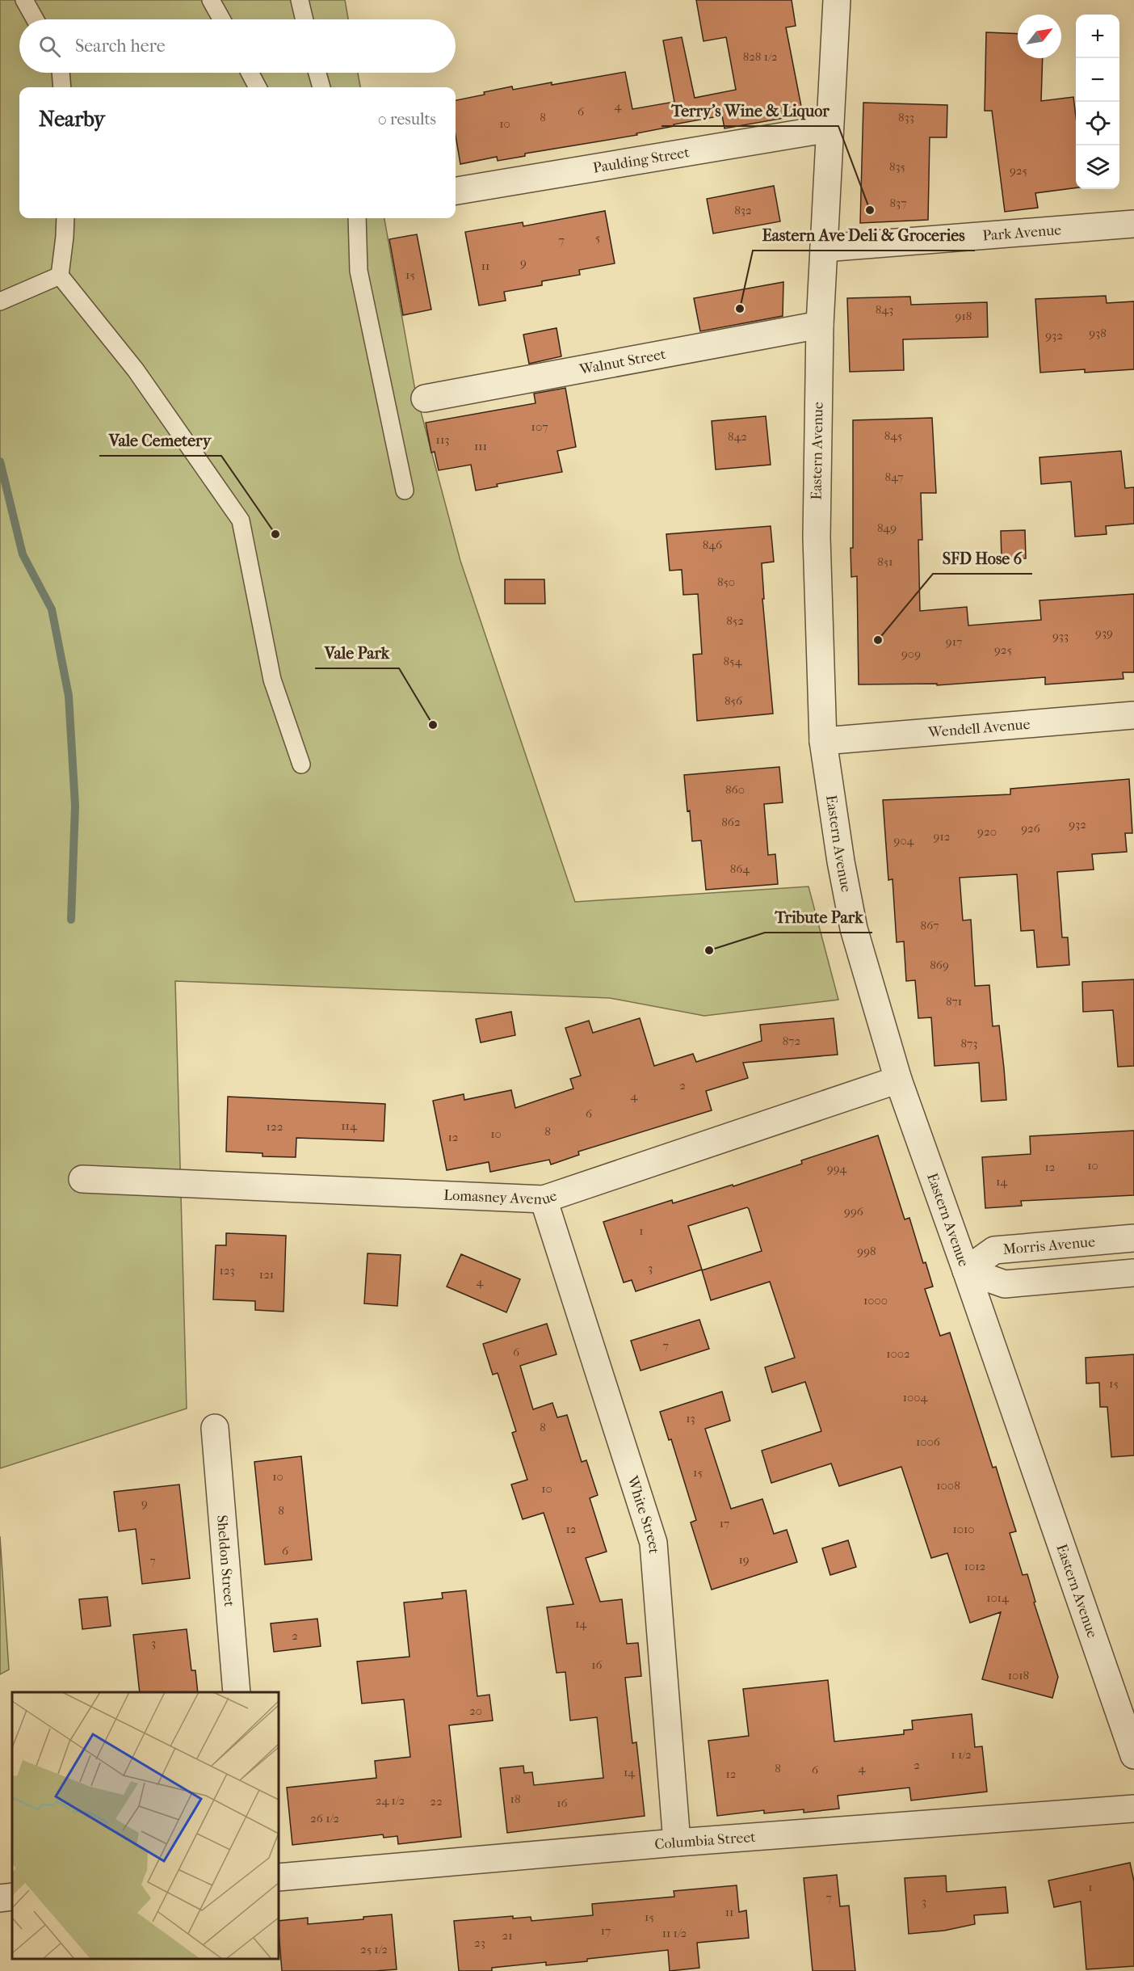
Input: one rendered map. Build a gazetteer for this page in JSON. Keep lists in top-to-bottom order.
{
  "streets": {
    "street": [
      "Paulding Street",
      "Park Avenue",
      "Walnut Street",
      "Eastern Avenue",
      "Wendell Avenue",
      "Lomasney Avenue",
      "Morris Avenue",
      "White Street",
      "Sheldon Street",
      "Columbia Street"
    ]
  },
  "crossings": [
    ["Paulding Street", "Eastern Avenue"],
    ["Park Avenue", "Eastern Avenue"],
    ["Walnut Street", "Eastern Avenue"],
    ["Eastern Avenue", "Wendell Avenue"],
    ["Eastern Avenue", "Lomasney Avenue"],
    ["Eastern Avenue", "Morris Avenue"],
    ["Lomasney Avenue", "White Street"],
    ["White Street", "Columbia Street"]
  ],
  "places": [
    "Terry's Wine & Liquor",
    "Eastern Ave Deli & Groceries",
    "Vale Cemetery",
    "SFD Hose 6",
    "Vale Park",
    "Tribute Park"
  ],
  "house_numbers": [
    "828 1/2",
    "4",
    "6",
    "8",
    "833",
    "10",
    "835",
    "925",
    "837",
    "832",
    "5",
    "7",
    "9",
    "11",
    "15",
    "843",
    "918",
    "938",
    "932",
    "107",
    "845",
    "842",
    "113",
    "111",
    "847",
    "849",
    "846",
    "851",
    "850",
    "852",
    "939",
    "933",
    "917",
    "925",
    "909",
    "854",
    "856",
    "860",
    "862",
    "932",
    "926",
    "920",
    "912",
    "904",
    "864",
    "867",
    "869",
    "871",
    "872",
    "873",
    "2",
    "4",
    "6",
    "114",
    "122",
    "8",
    "10",
    "12",
    "10",
    "12",
    "994",
    "14",
    "996",
    "1",
    "998",
    "3",
    "123",
    "121",
    "4",
    "1000",
    "7",
    "6",
    "1002",
    "15",
    "1004",
    "13",
    "8",
    "1006",
    "15",
    "10",
    "1008",
    "10",
    "9",
    "8",
    "17",
    "12",
    "1010",
    "6",
    "19",
    "7",
    "1012",
    "1014",
    "14",
    "2",
    "3",
    "16",
    "1018",
    "20",
    "1 1/2",
    "2",
    "8",
    "4",
    "6",
    "14",
    "12",
    "18",
    "24 1/2",
    "22",
    "16",
    "26 1/2",
    "1",
    "7",
    "3",
    "11",
    "15",
    "17",
    "11 1/2",
    "21",
    "23",
    "25 1/2"
  ],
  "north": "top right",
  "page": {
    "map_buttons": ["+", "−"],
    "search": "Search here",
    "heading": ["Nearby", "0 results"]
  }
}
